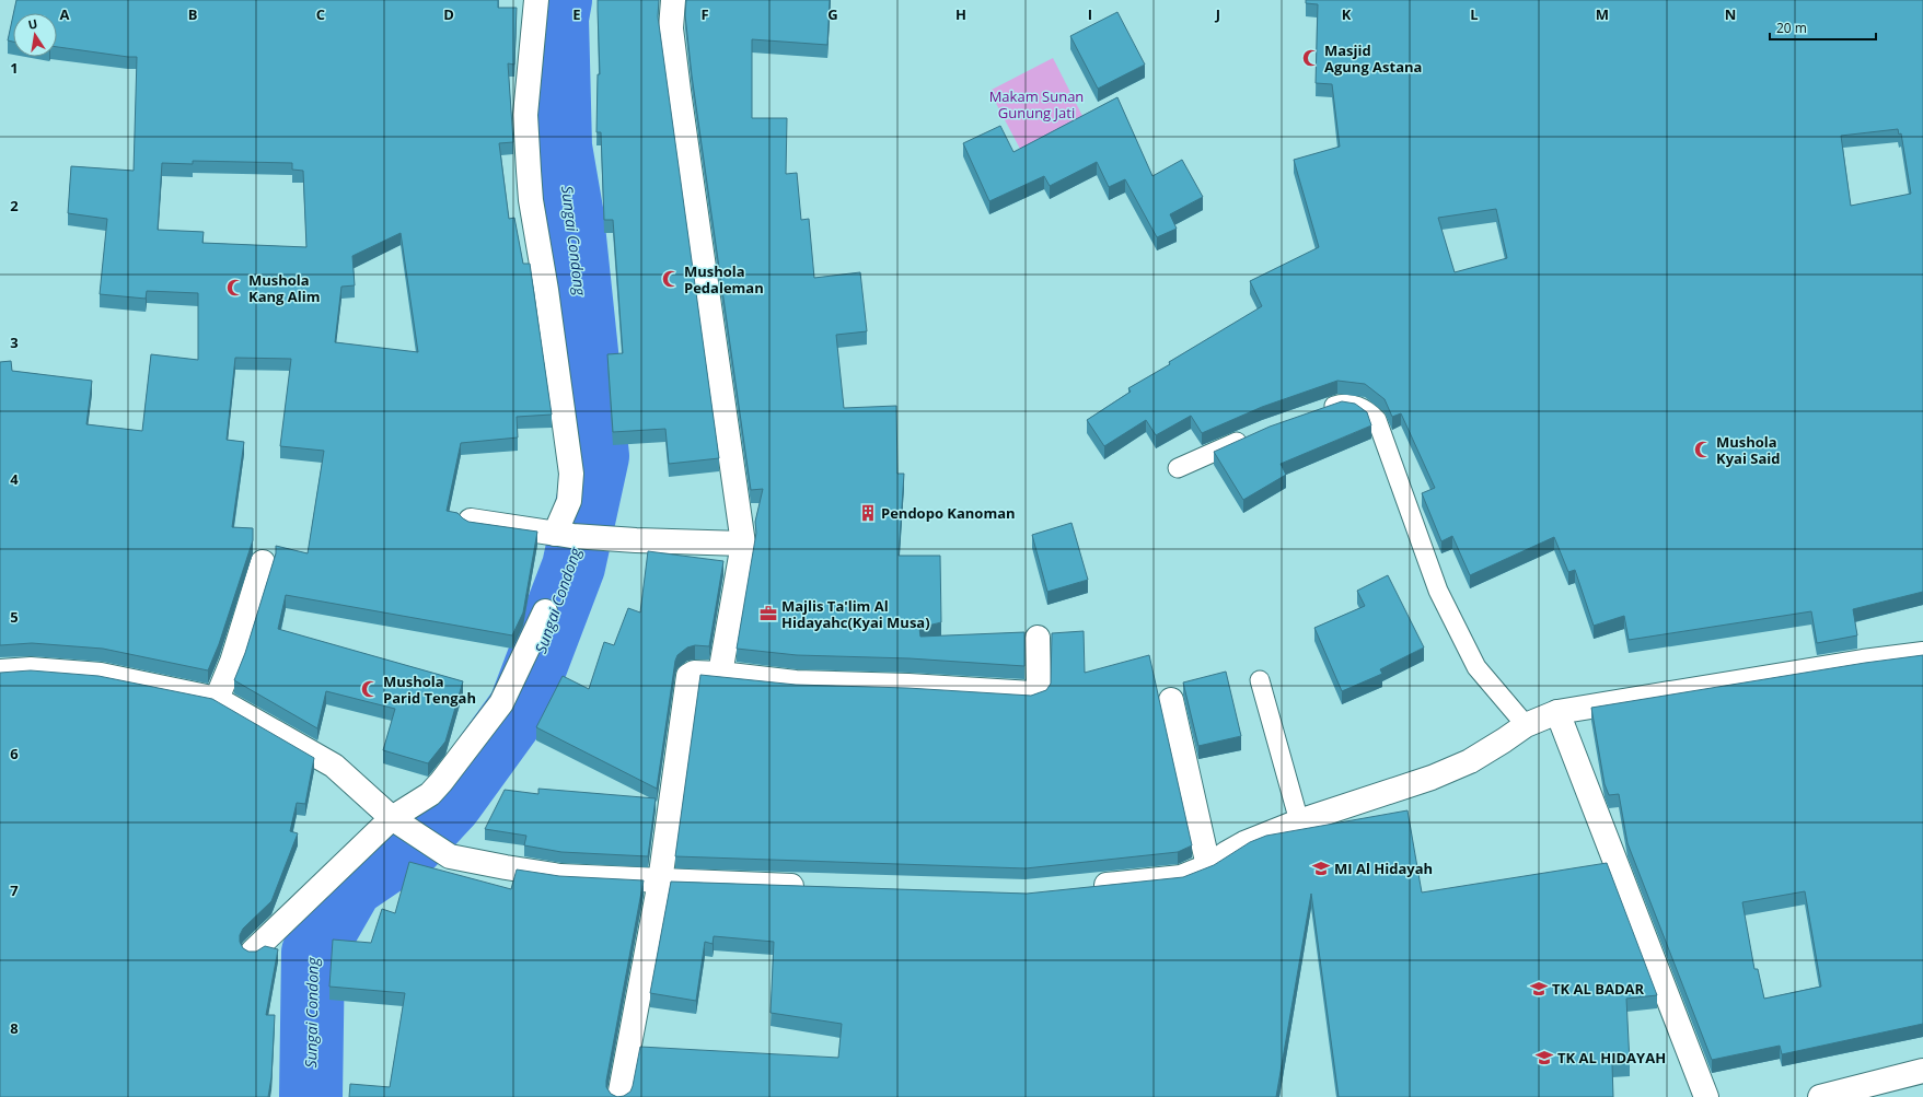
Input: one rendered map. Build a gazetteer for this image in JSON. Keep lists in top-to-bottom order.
{
  "water": ["Sungai Condong"],
  "parks": ["Makam Sunan Gunung Jati"],
  "places": {
    "mosque": [
      "Masjid Agung Astana",
      "Mushola Pedaleman",
      "Mushola Kang Alim",
      "Mushola Kyai Said",
      "Mushola Parid Tengah"
    ],
    "building": ["Pendopo Kanoman"],
    "office": ["Majlis Ta'lim Al Hidayahc(Kyai Musa)"],
    "school or university": ["MI Al Hidayah", "TK AL BADAR", "TK AL HIDAYAH"]
  },
  "scale_bar": "20 m",
  "north": "top",
  "grid": {
    "columns": [
      "A",
      "B",
      "C",
      "D",
      "E",
      "F",
      "G",
      "H",
      "I",
      "J",
      "K",
      "L",
      "M",
      "N"
    ],
    "rows": [
      "1",
      "2",
      "3",
      "4",
      "5",
      "6",
      "7",
      "8"
    ]
  }
}
